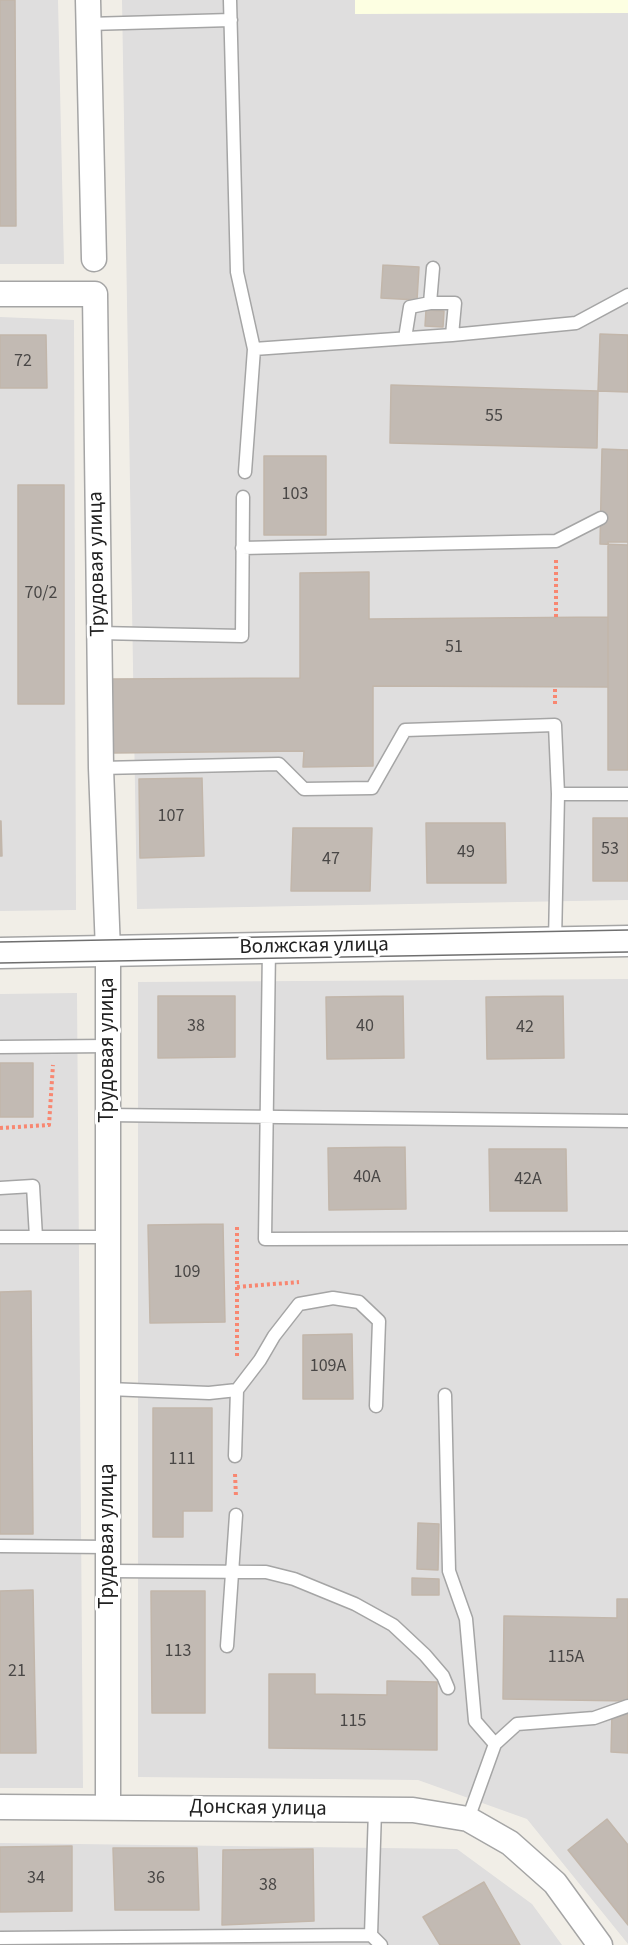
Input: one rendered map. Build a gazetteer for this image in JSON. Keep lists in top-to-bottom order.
{
  "streets": {
    "street": ["Трудовая улица", "Волжская улица", "Донская улица"]
  },
  "crossings": [
    ["Трудовая улица", "Волжская улица"],
    ["Трудовая улица", "Донская улица"]
  ],
  "house_numbers": [
    "72",
    "55",
    "103",
    "70/2",
    "51",
    "107",
    "53",
    "49",
    "47",
    "38",
    "40",
    "42",
    "40А",
    "42А",
    "109",
    "109А",
    "111",
    "113",
    "115А",
    "21",
    "115",
    "34",
    "36",
    "38"
  ]
}
